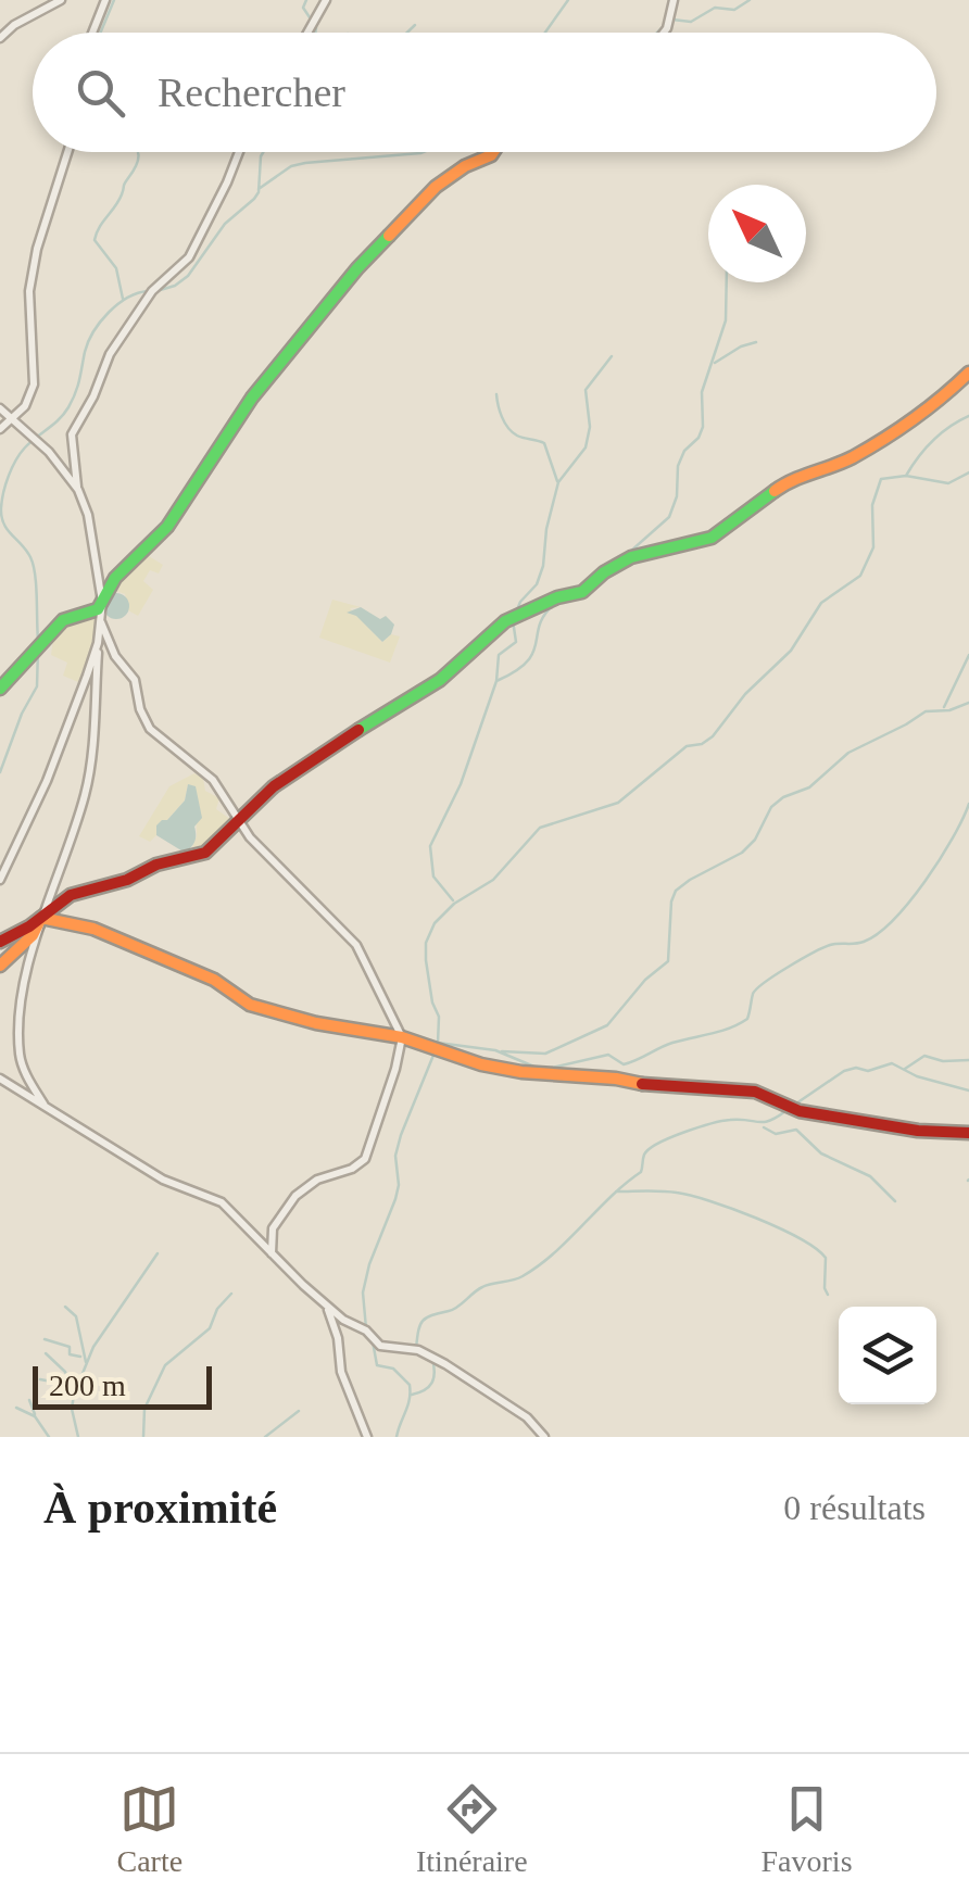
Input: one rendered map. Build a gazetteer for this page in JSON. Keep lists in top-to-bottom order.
{
  "scale_bar": "200 m",
  "north": "top left",
  "page": {
    "search": "Rechercher",
    "scale": "200 m",
    "heading": ["À proximité", "0 résultats"],
    "nav": ["Carte", "Itinéraire", "Favoris"]
  }
}
